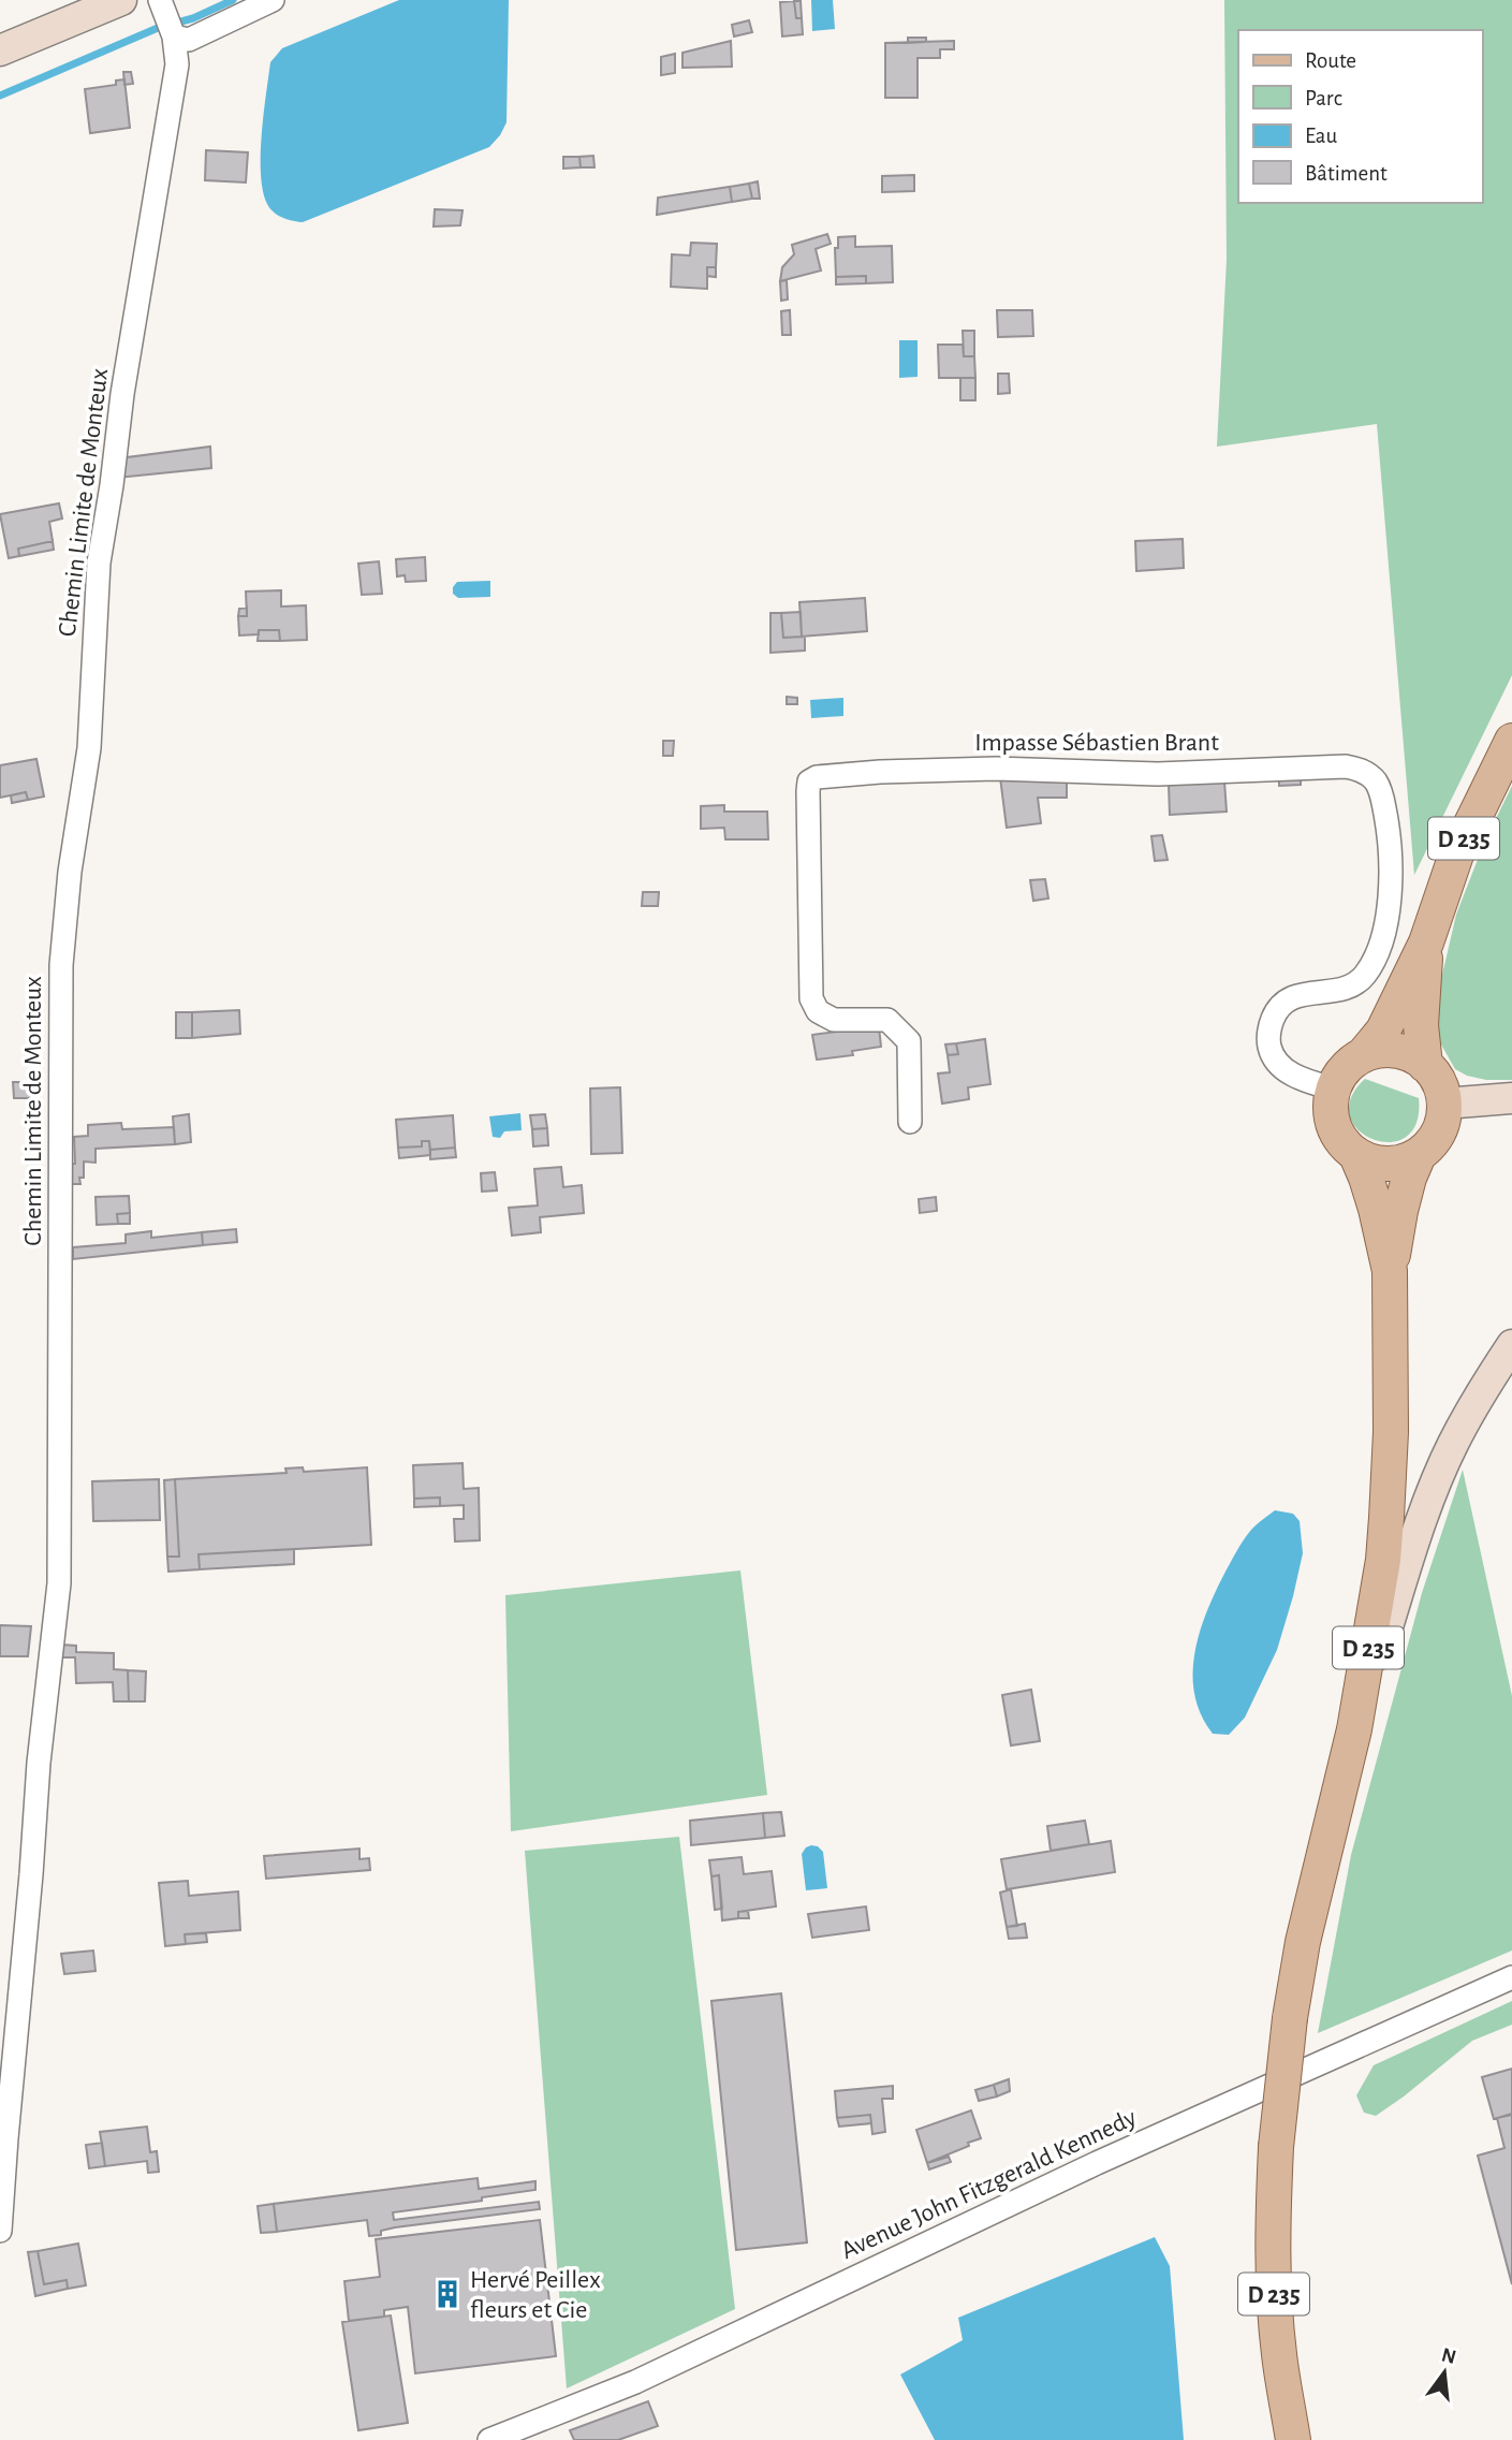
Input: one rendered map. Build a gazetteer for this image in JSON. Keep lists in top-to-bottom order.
{
  "streets": {
    "main road": ["D 235"],
    "street": ["Chemin Limite de Monteux", "Impasse Sébastien Brant", "Avenue John Fitzgerald Kennedy"]
  },
  "crossings": [
    ["Impasse Sébastien Brant", "D 235"]
  ],
  "places": {
    "building": ["Hervé Peillex fleurs et Cie"]
  },
  "legend": [
    "Route",
    "Parc",
    "Eau",
    "Bâtiment"
  ],
  "north": "top"
}
